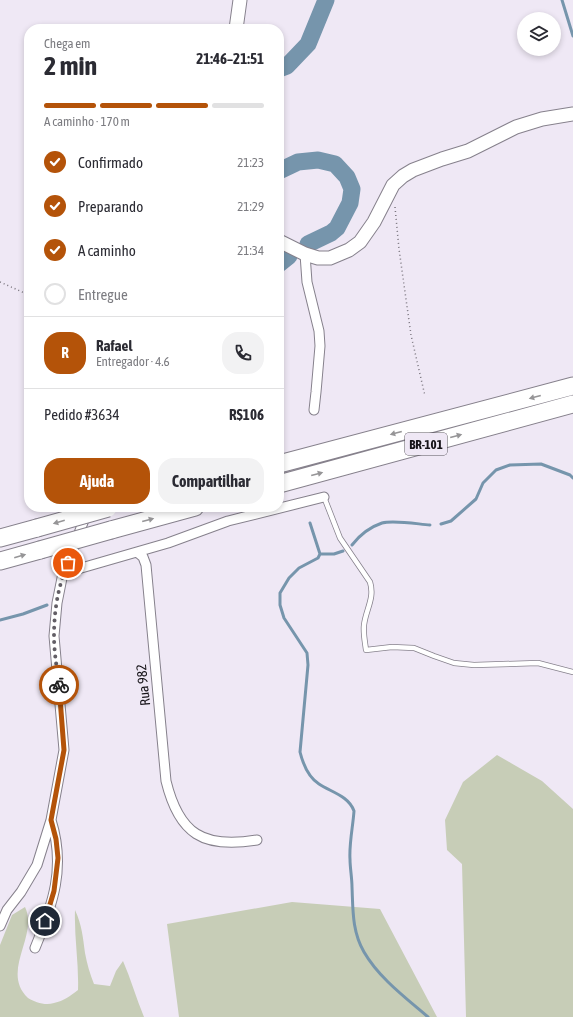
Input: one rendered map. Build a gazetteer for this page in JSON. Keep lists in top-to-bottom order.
{
  "streets": {
    "highway": ["BR-101"],
    "street": ["Rua 982"]
  },
  "page": {
    "heading": ["2 min", "Chega em", "21:46–21:51"],
    "panel": [
      "Rafael",
      "Entregador · 4.6",
      "Pedido #3634",
      "R$106"
    ],
    "bar": "A caminho · 170 m",
    "list": [
      ["Confirmado", "21:23"],
      ["Preparando", "21:29"],
      ["A caminho", "21:34"],
      "Entregue"
    ],
    "round": "R",
    "buttons": ["Ajuda", "Compartilhar"]
  }
}
